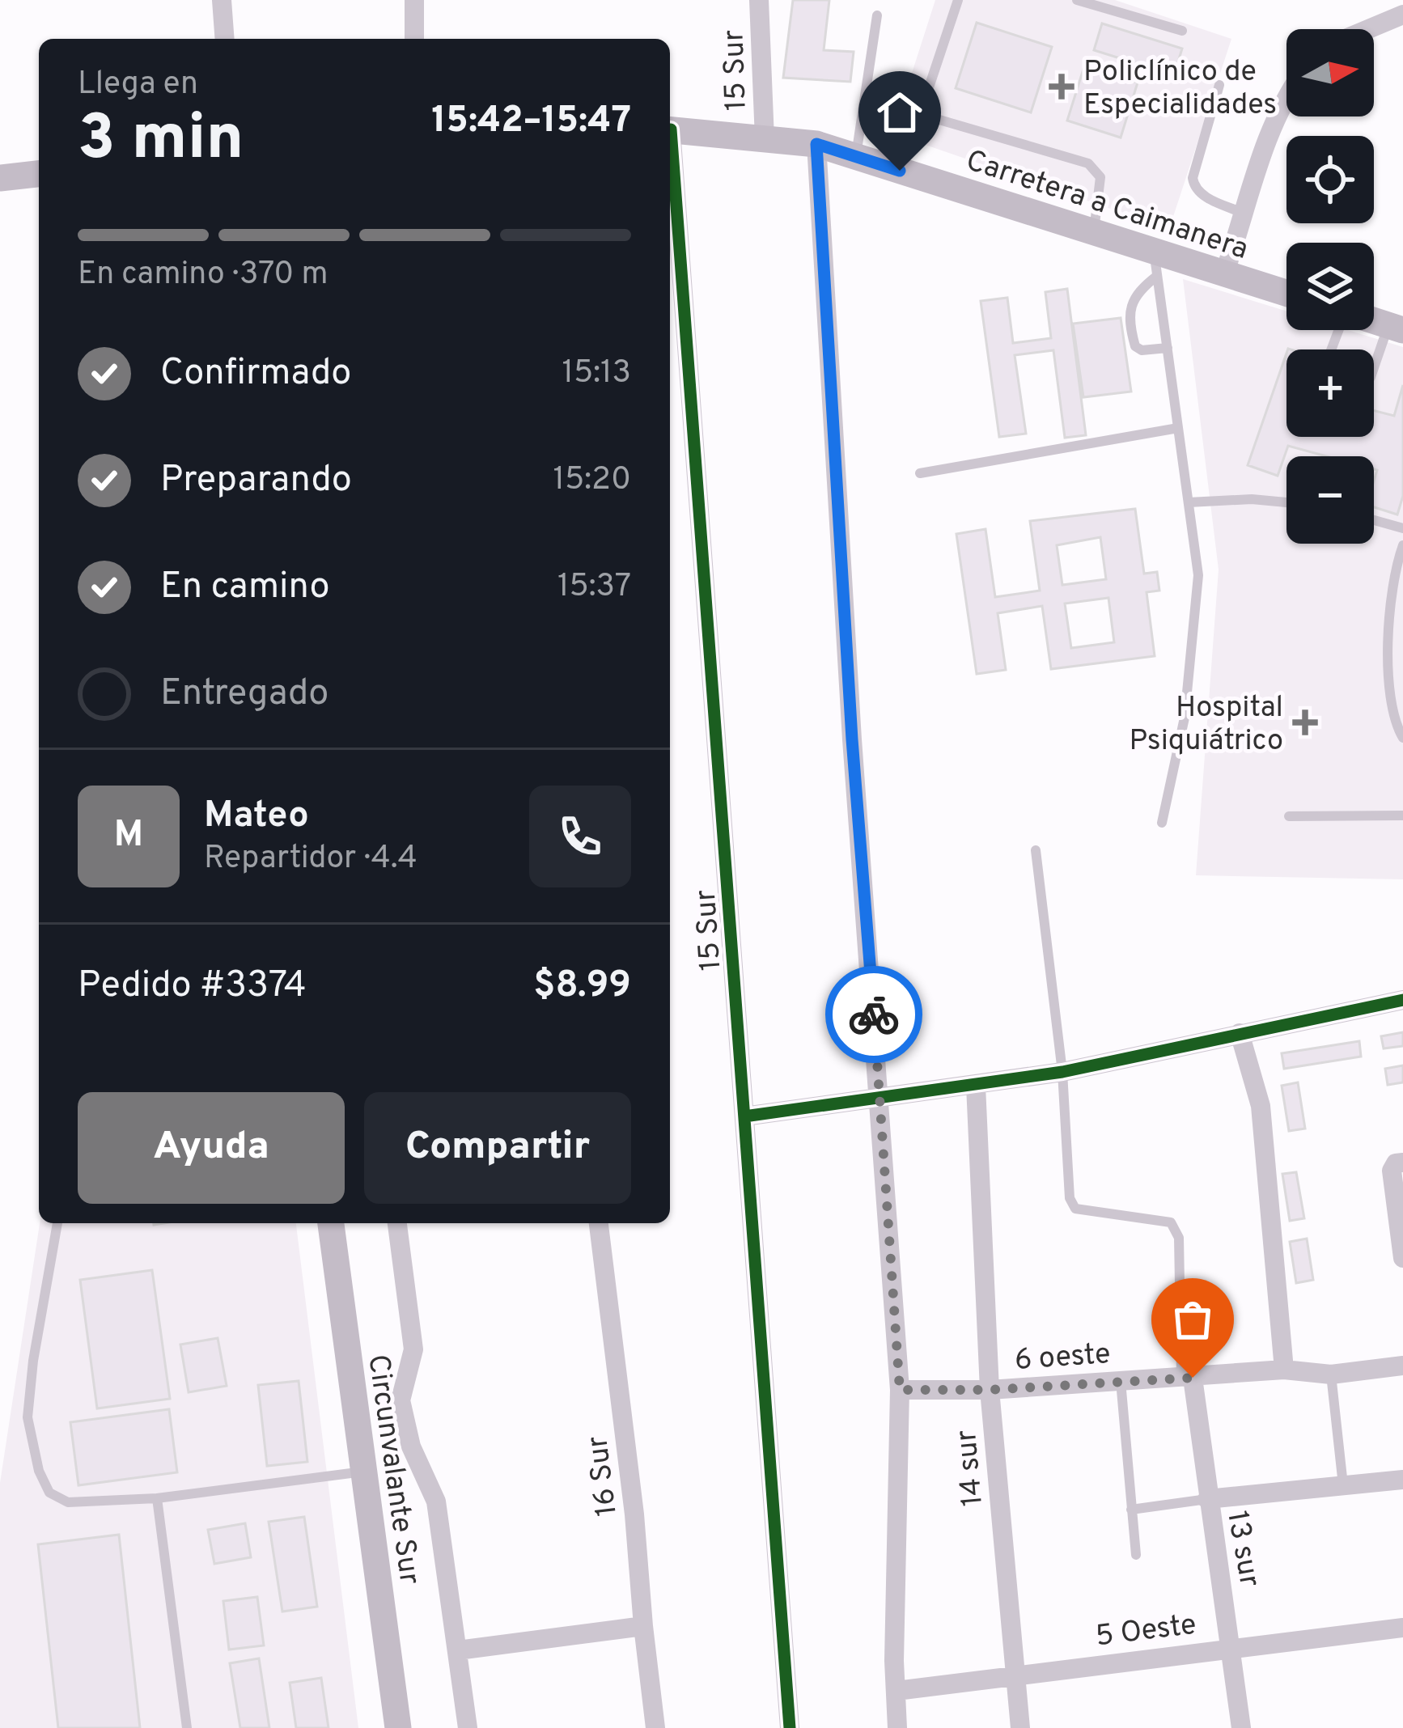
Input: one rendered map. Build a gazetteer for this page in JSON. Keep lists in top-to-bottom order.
{
  "streets": {
    "main road": ["Carretera a Caimanera", "Circunvalante Sur"],
    "street": [
      "15 Sur",
      "6 oeste",
      "14 sur",
      "16 Sur",
      "13 sur",
      "5 Oeste"
    ]
  },
  "crossings": [
    ["15 Sur", "Carretera a Caimanera"],
    ["6 oeste", "14 sur"],
    ["6 oeste", "13 sur"],
    ["14 sur", "5 Oeste"],
    ["13 sur", "5 Oeste"]
  ],
  "places": {
    "health": ["Policlínico de Especialidades", "Hospital Psiquiátrico"]
  },
  "north": "right",
  "page": {
    "map_buttons": ["+", "−"],
    "heading": ["3 min", "Llega en", "15:42–15:47"],
    "panel": [
      "Mateo",
      "Repartidor · 4.4",
      "Pedido #3374",
      "$8.99"
    ],
    "bar": "En camino · 370 m",
    "list": [
      ["Confirmado", "15:13"],
      ["Preparando", "15:20"],
      ["En camino", "15:37"],
      "Entregado"
    ],
    "round": "M",
    "buttons": ["Ayuda", "Compartir"]
  }
}
